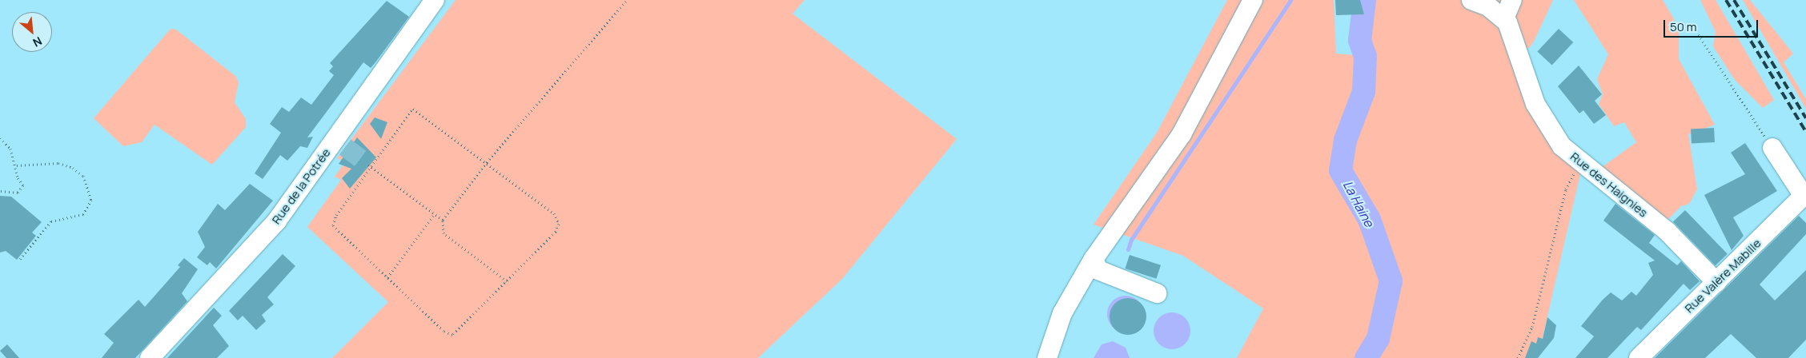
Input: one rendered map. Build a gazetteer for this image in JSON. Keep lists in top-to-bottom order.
{
  "streets": {
    "street": ["Rue des Haignies", "Rue de la Potrée", "Rue Valère Mabille"]
  },
  "crossings": [
    ["Rue des Haignies", "Rue Valère Mabille"]
  ],
  "water": ["La Haine"],
  "scale_bar": "50 m",
  "north": "bottom right"
}
